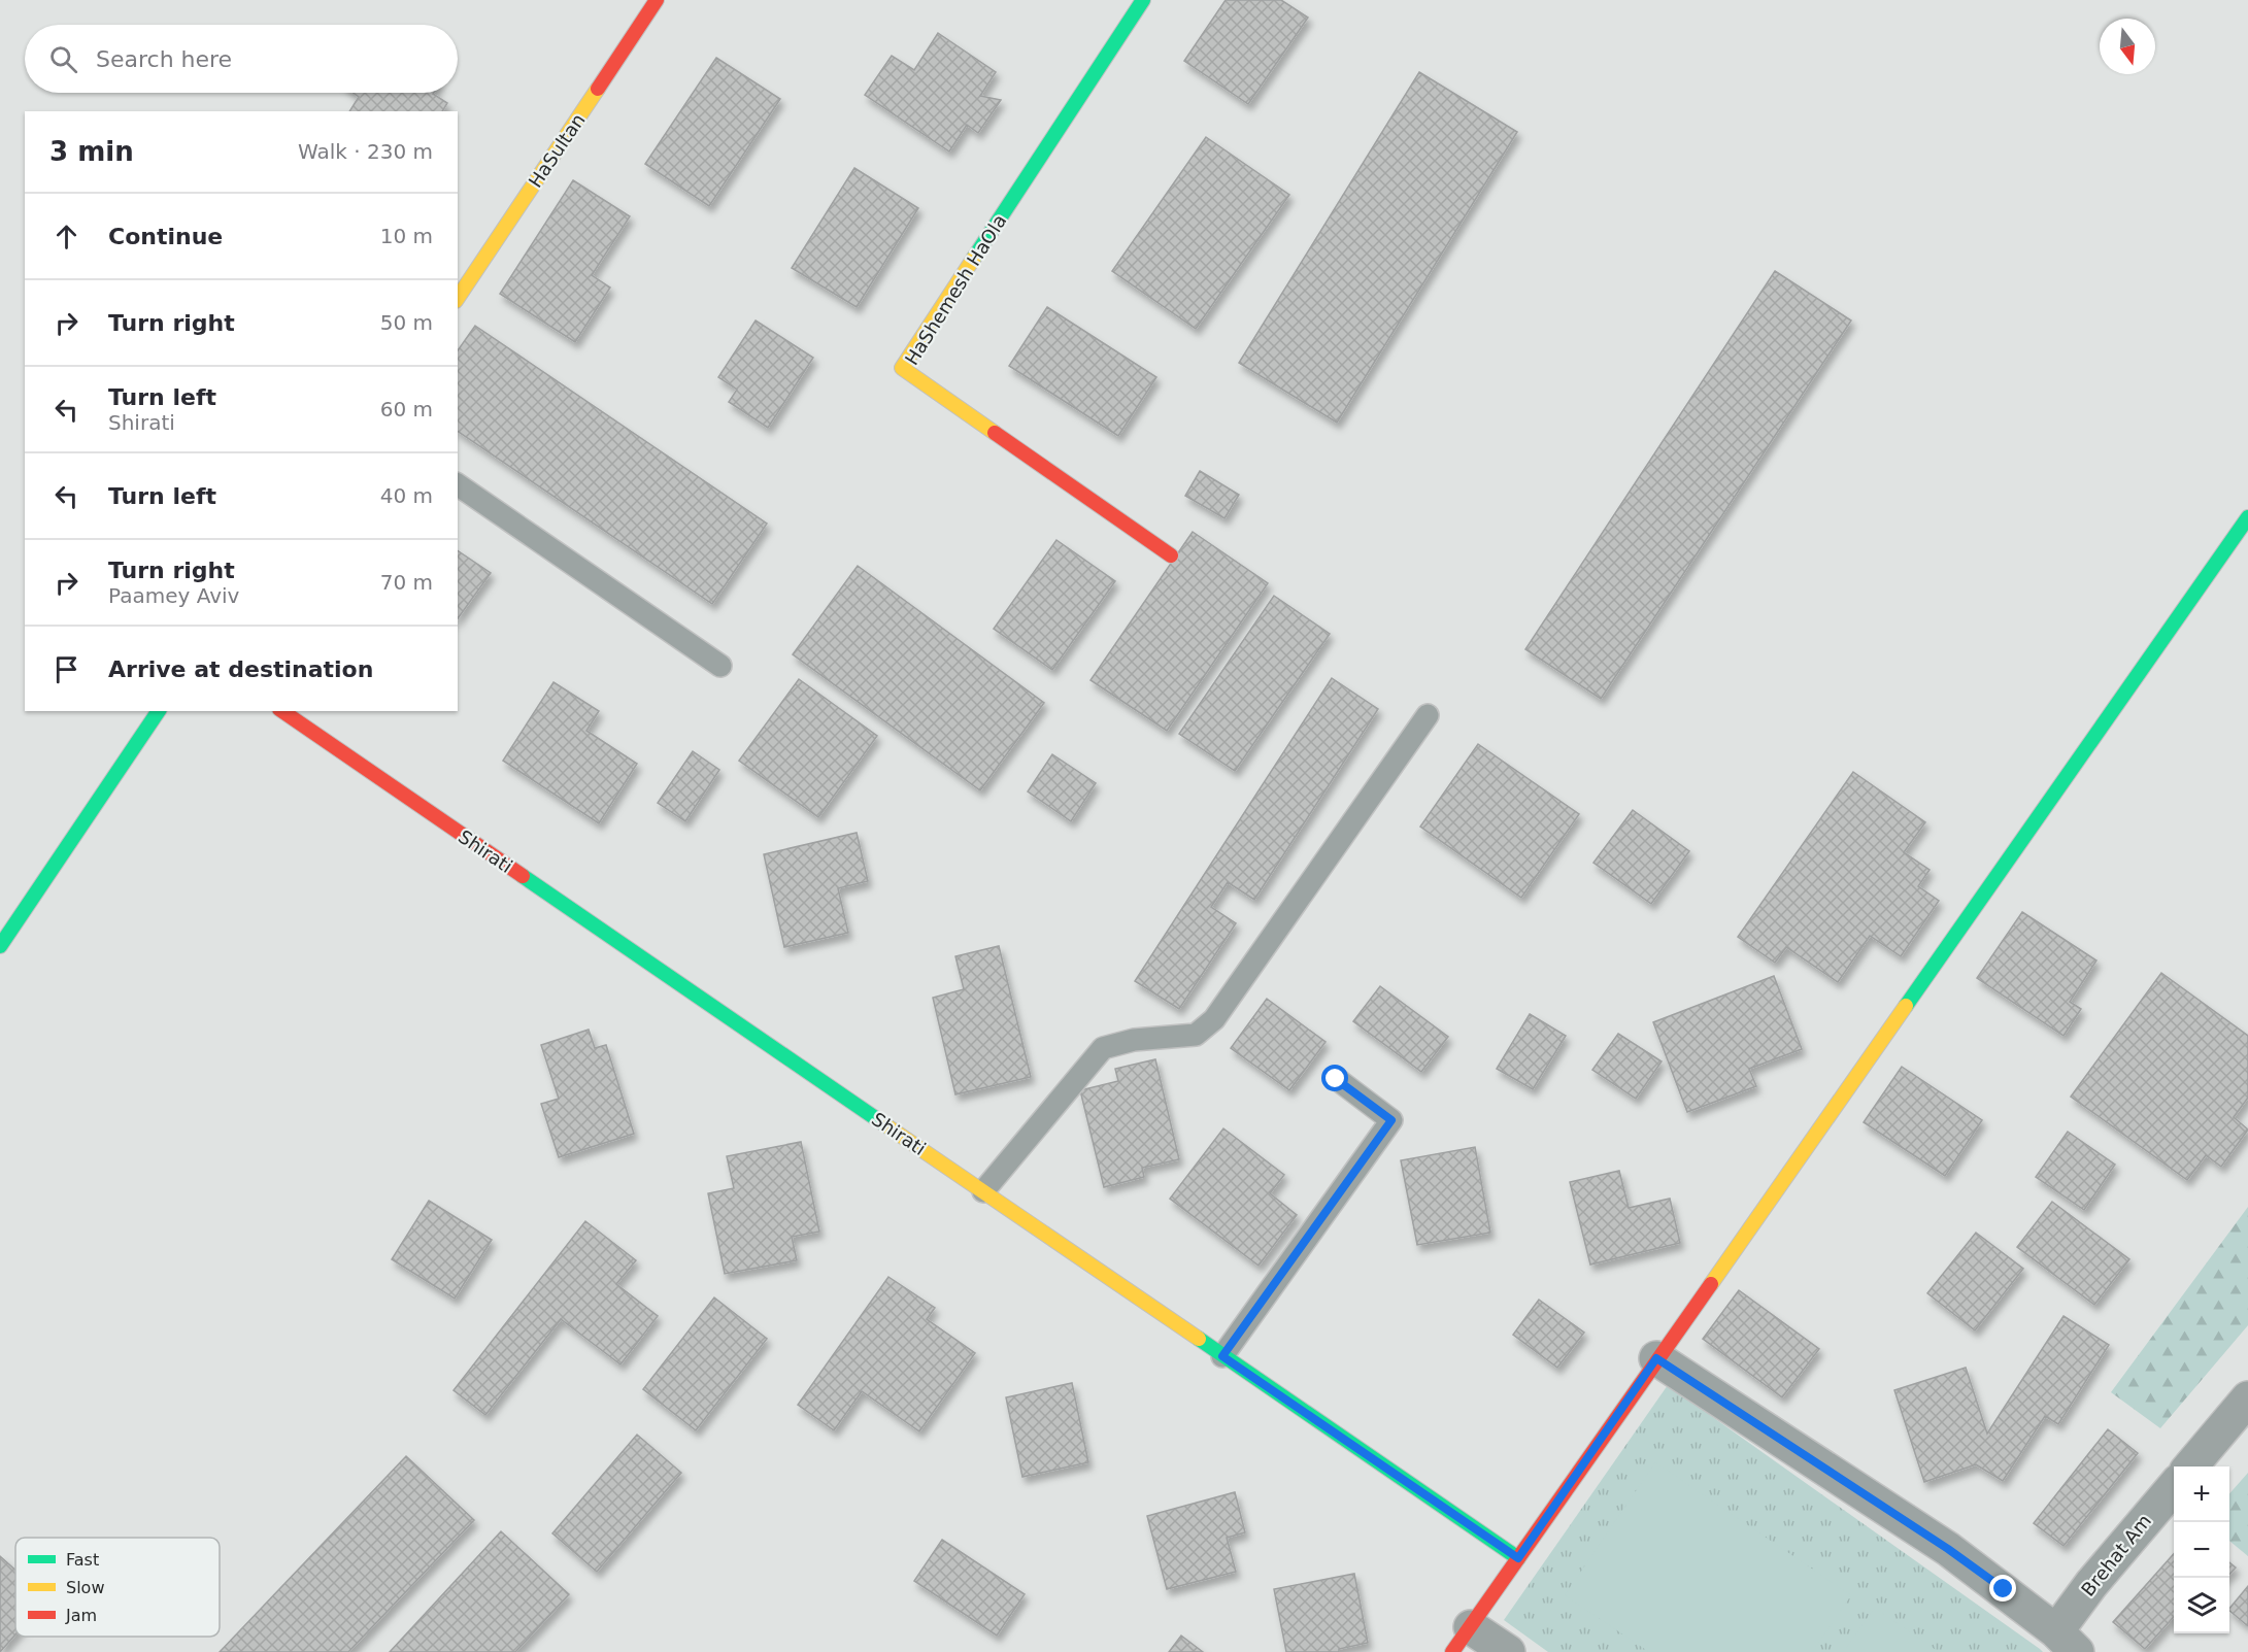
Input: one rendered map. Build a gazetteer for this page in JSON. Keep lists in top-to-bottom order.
{
  "streets": {
    "street": [
      "HaSultan",
      "HaShemesh HaOla",
      "Shirati",
      "Brehat Am"
    ]
  },
  "legend": ["Fast", "Slow", "Jam"],
  "north": "bottom",
  "page": {
    "search": "Search here",
    "heading": ["3 min", "Walk · 230 m"],
    "list": [
      ["Continue", "10 m"],
      ["Turn right", "50 m"],
      ["Turn left", "Shirati", "60 m"],
      ["Turn left", "40 m"],
      ["Turn right", "Paamey Aviv", "70 m"],
      "Arrive at destination"
    ],
    "map_buttons": ["+", "−"]
  }
}
